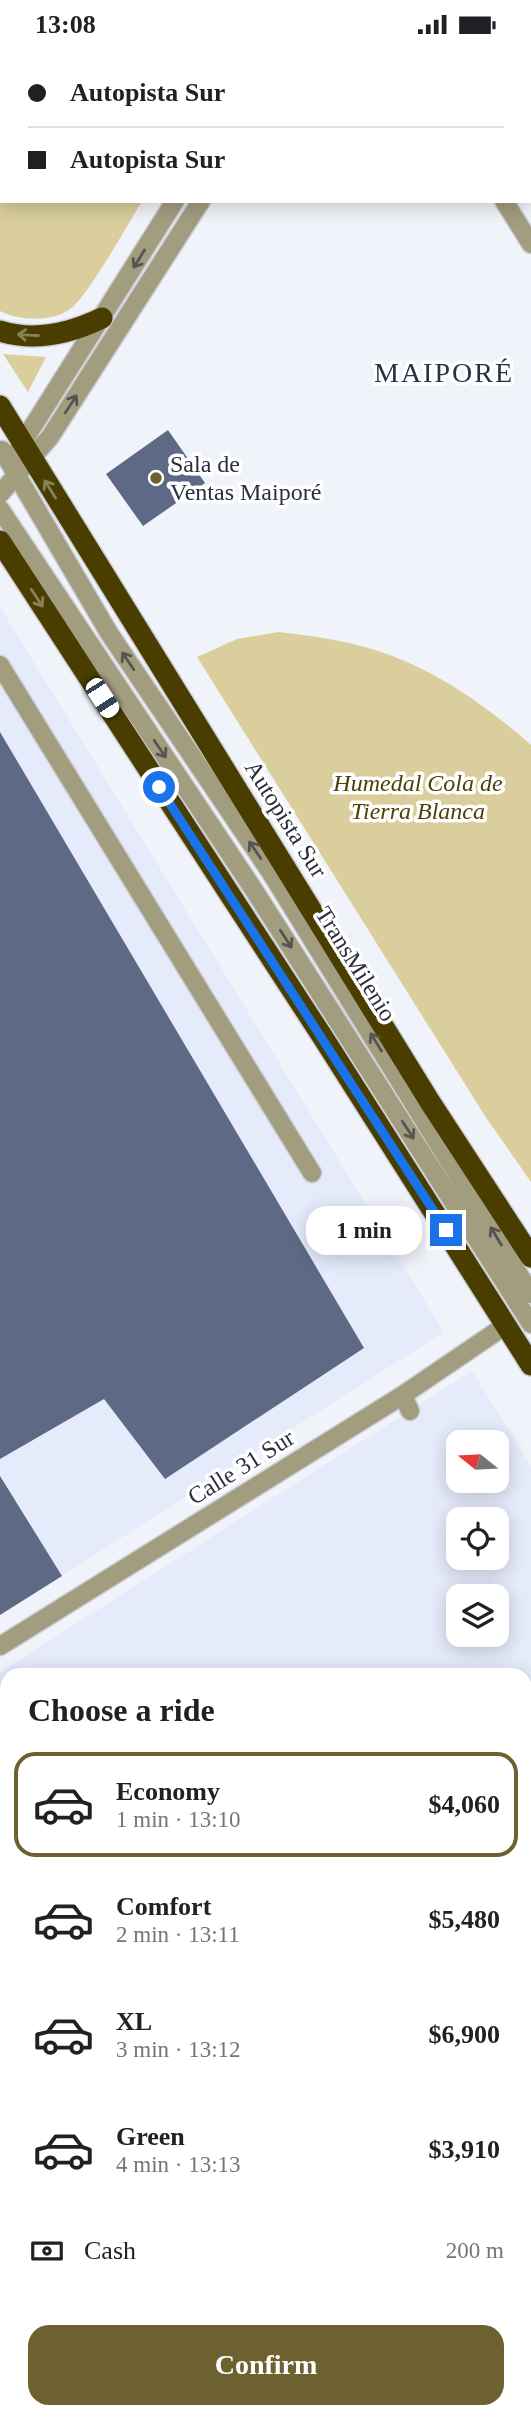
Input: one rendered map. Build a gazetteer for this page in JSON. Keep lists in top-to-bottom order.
{
  "streets": {
    "highway": ["Autopista Sur"],
    "street": ["TransMilenio", "Calle 31 Sur"]
  },
  "crossings": [
    ["Autopista Sur", "TransMilenio"]
  ],
  "districts": ["MAIPORÉ"],
  "parks": ["Humedal Cola de Tierra Blanca"],
  "places": ["Sala de Ventas Maiporé"],
  "north": "left",
  "page": {
    "status": "13:08",
    "banner": ["Autopista Sur", "Autopista Sur"],
    "bubble": "1 min",
    "heading": "Choose a ride",
    "list": [
      {
        "name": "Economy",
        "note": "1 min · 13:10",
        "value": "$4,060"
      },
      {
        "name": "Comfort",
        "note": "2 min · 13:11",
        "value": "$5,480"
      },
      {
        "name": "XL",
        "note": "3 min · 13:12",
        "value": "$6,900"
      },
      {
        "name": "Green",
        "note": "4 min · 13:13",
        "value": "$3,910"
      }
    ],
    "pay": ["Cash", "200 m"],
    "buttons": "Confirm"
  }
}
